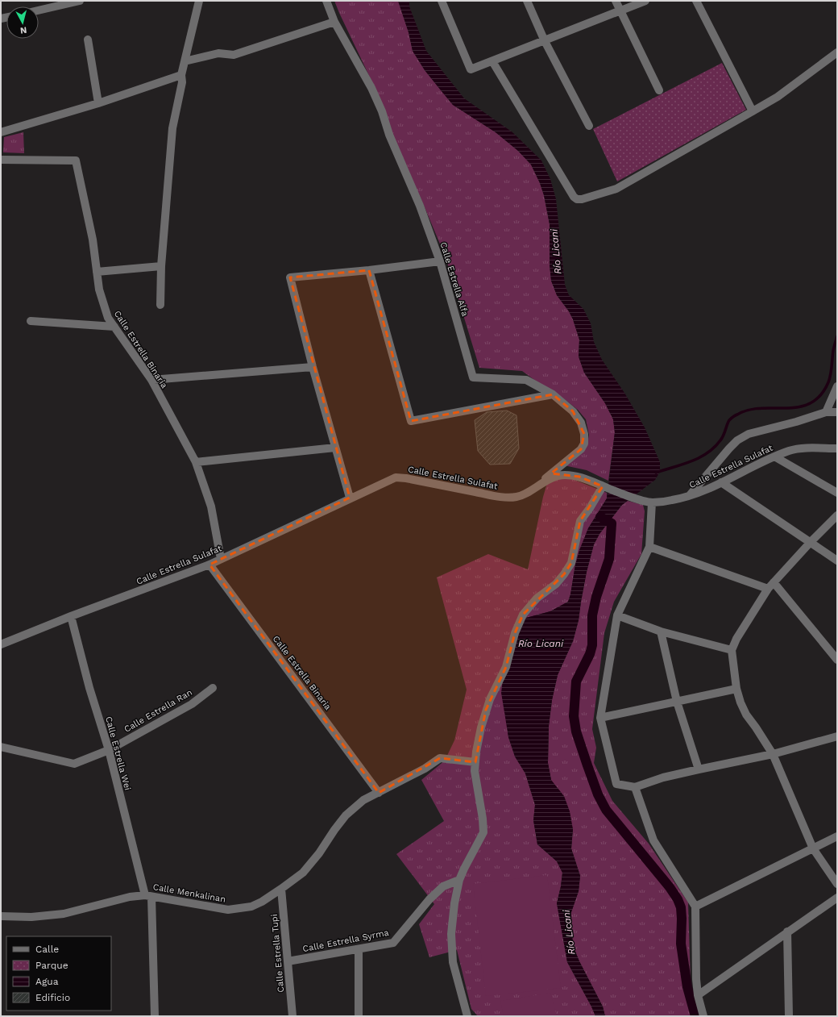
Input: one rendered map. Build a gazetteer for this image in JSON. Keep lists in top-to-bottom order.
{
  "streets": {
    "street": [
      "Calle Estrella Alfa",
      "Calle Estrella Binaria",
      "Calle Estrella Sulafat",
      "Calle Estrella Ran",
      "Calle Estrella Wei",
      "Calle Menkalinan",
      "Calle Estrella Syrma",
      "Calle Estrella Tupi"
    ]
  },
  "crossings": [
    ["Calle Estrella Alfa", "Calle Estrella Sulafat"],
    ["Calle Estrella Binaria", "Calle Estrella Sulafat"],
    ["Calle Estrella Binaria", "Calle Menkalinan"],
    ["Calle Estrella Sulafat", "Calle Estrella Wei"],
    ["Calle Estrella Ran", "Calle Estrella Wei"],
    ["Calle Estrella Wei", "Calle Menkalinan"],
    ["Calle Menkalinan", "Calle Estrella Tupi"],
    ["Calle Estrella Syrma", "Calle Estrella Tupi"]
  ],
  "water": ["Río Licani"],
  "legend": [
    "Calle",
    "Parque",
    "Agua",
    "Edificio"
  ],
  "north": "bottom"
}
